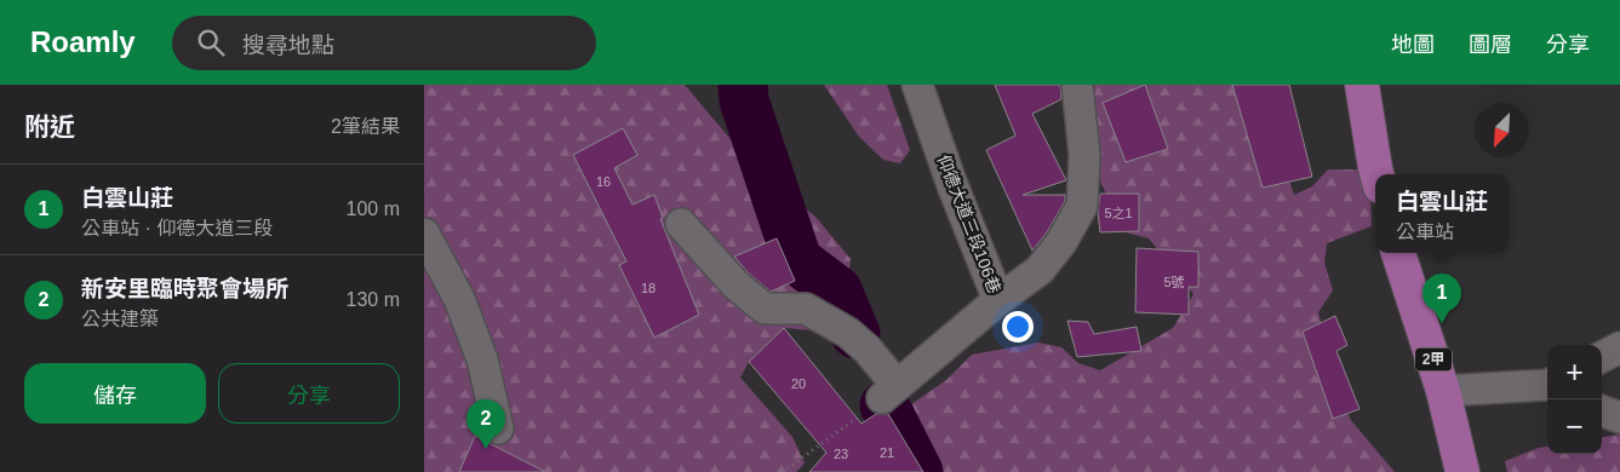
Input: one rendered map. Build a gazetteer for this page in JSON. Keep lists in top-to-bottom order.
{
  "streets": {
    "main road": ["2甲"],
    "lane": ["仰德大道三段106巷"]
  },
  "house_numbers": [
    "16",
    "5之1",
    "5號",
    "18",
    "20",
    "21",
    "23"
  ],
  "north": "bottom left",
  "page": {
    "header": "Roamly",
    "search": "搜尋地點",
    "nav": ["地圖", "圖層", "分享"],
    "heading": ["附近", "2筆結果"],
    "list": [
      {
        "mark": "1",
        "name": "白雲山莊",
        "note": "公車站 · 仰德大道三段",
        "value": "100 m"
      },
      {
        "mark": "2",
        "name": "新安里臨時聚會場所",
        "note": "公共建築",
        "value": "130 m"
      }
    ],
    "popup": ["白雲山莊", "公車站"],
    "pins": ["1", "2"],
    "buttons": ["儲存", "分享"],
    "map_buttons": ["+", "−"]
  }
}
